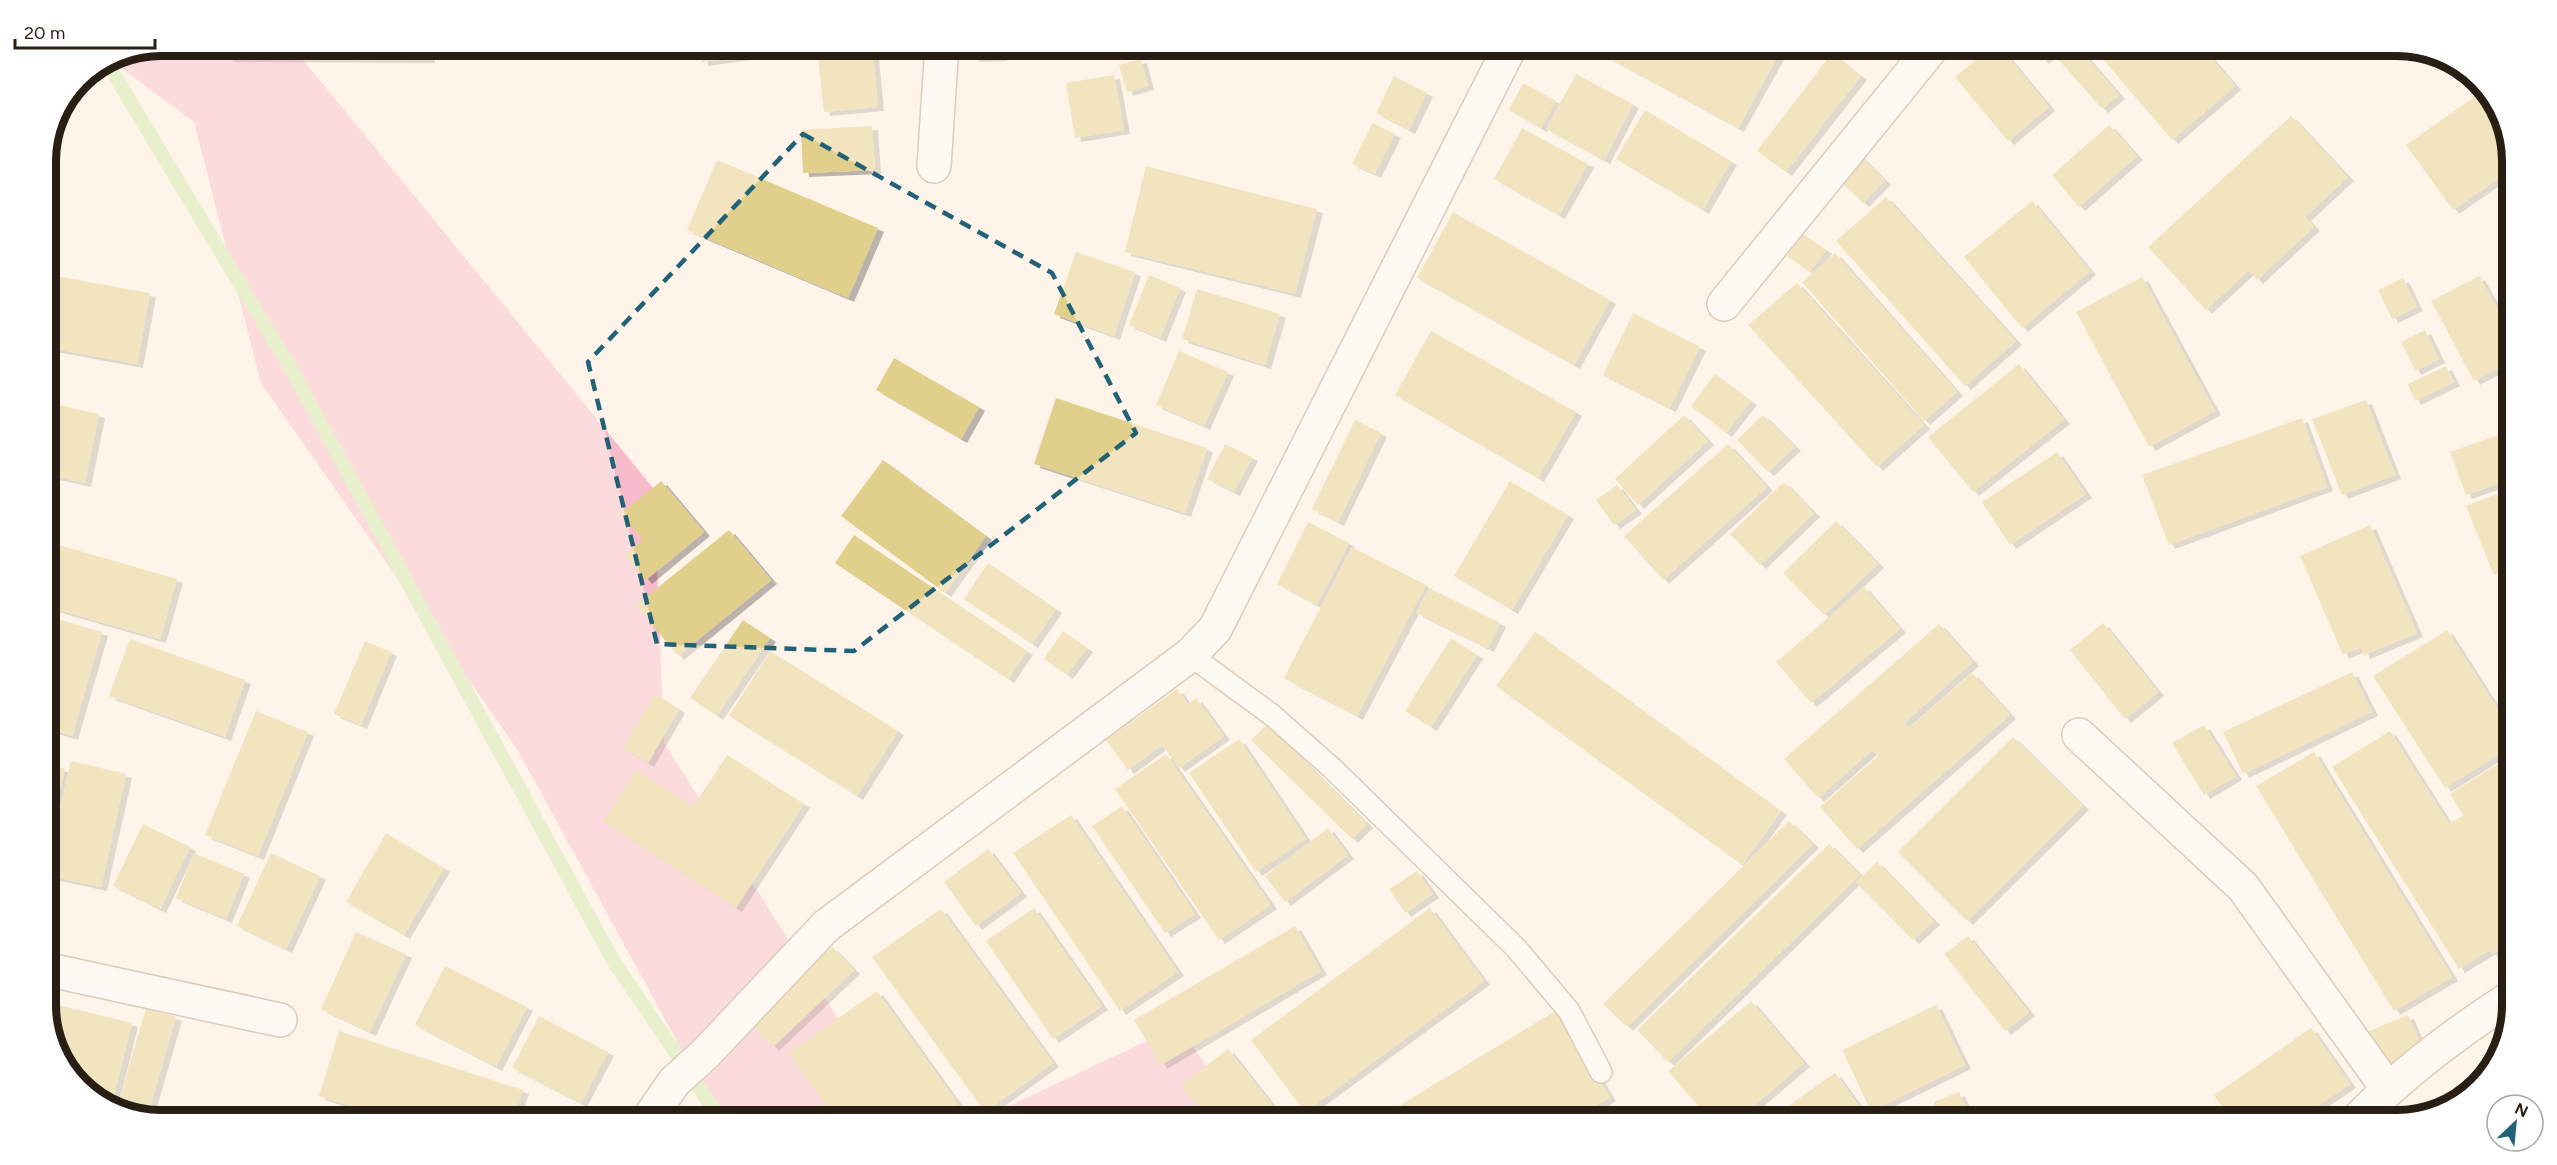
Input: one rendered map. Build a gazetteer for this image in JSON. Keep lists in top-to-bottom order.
{
  "scale_bar": "20 m",
  "north": "top right"
}
